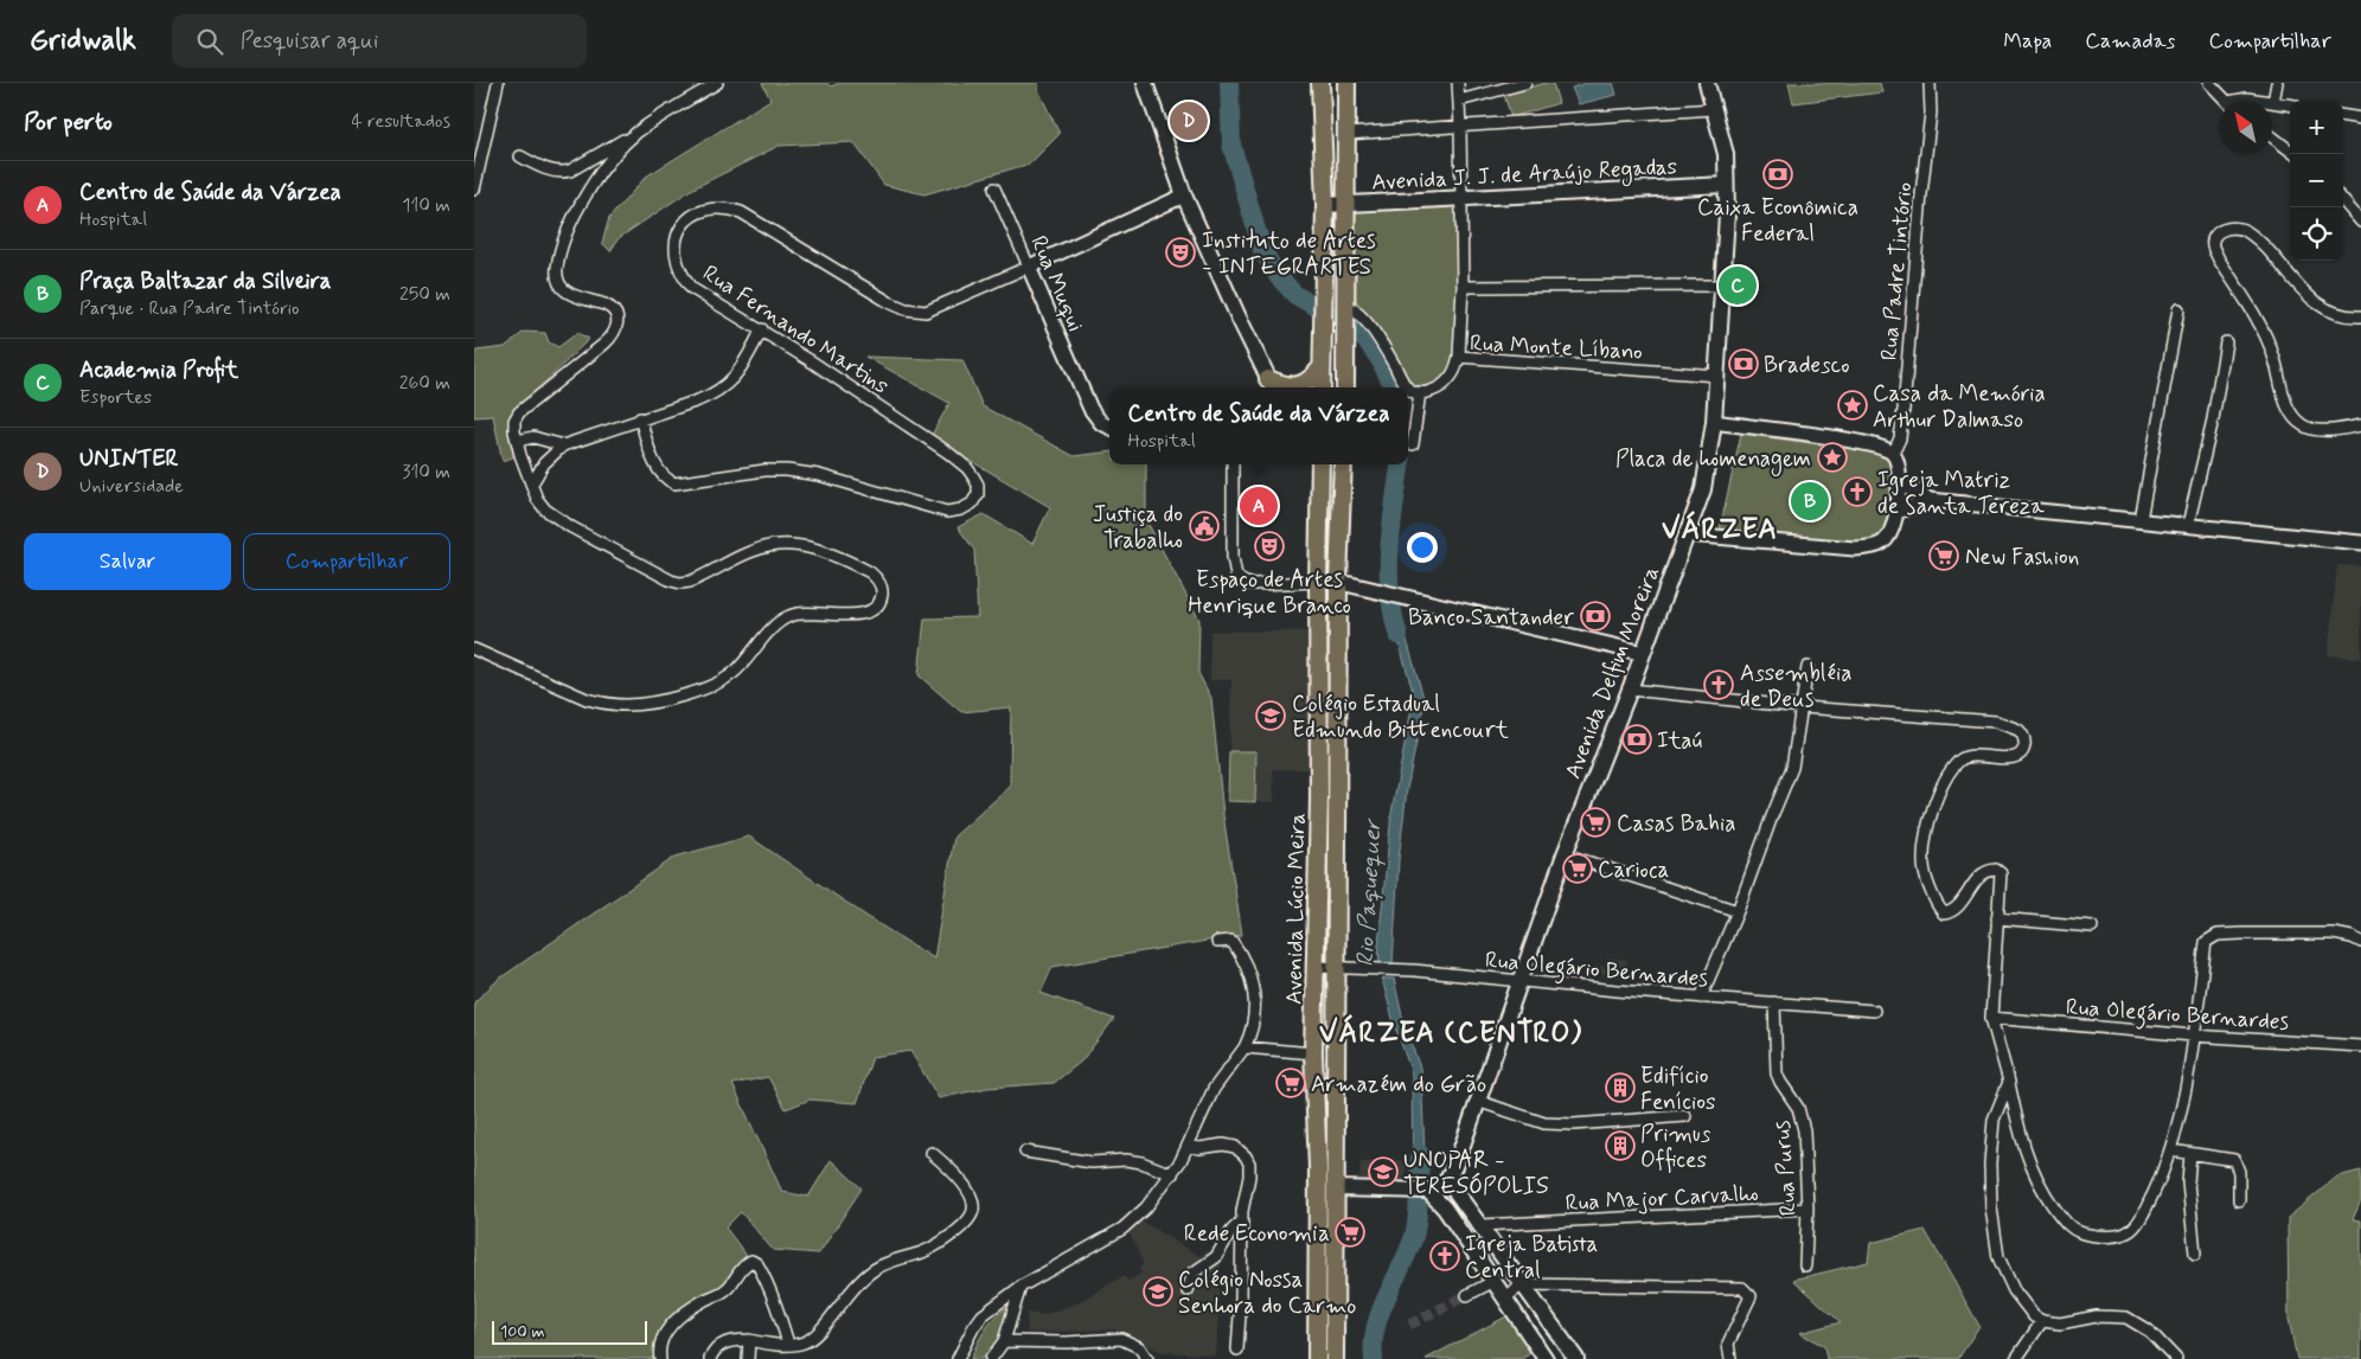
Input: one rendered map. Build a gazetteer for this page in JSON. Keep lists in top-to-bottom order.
{
  "streets": {
    "main road": ["Avenida J. J. de Araújo Regadas", "Avenida Delfim Moreira", "Avenida Lúcio Meira"],
    "street": [
      "Rua Padre Tintório",
      "Rua Muqui",
      "Rua Fernando Martins",
      "Rua Monte Líbano",
      "Rua Olegário Bernardes",
      "Rua Purus",
      "Rua Major Carvalho"
    ]
  },
  "crossings": [
    ["Avenida J. J. de Araújo Regadas", "Avenida Delfim Moreira"],
    ["Rua Padre Tintório", "Avenida Delfim Moreira"],
    ["Rua Muqui", "Rua Fernando Martins"],
    ["Rua Monte Líbano", "Avenida Delfim Moreira"],
    ["Avenida Delfim Moreira", "Rua Olegário Bernardes"],
    ["Avenida Lúcio Meira", "Rua Olegário Bernardes"],
    ["Rua Olegário Bernardes", "Rua Purus"],
    ["Rua Purus", "Rua Major Carvalho"]
  ],
  "districts": ["VÁRZEA", "VÁRZEA (CENTRO)"],
  "water": ["Rio Paquequer"],
  "places": {
    "bank": [
      "Caixa Econômica Federal",
      "Bradesco",
      "Banco Santander",
      "Itaú"
    ],
    "theatre": ["Instituto de Artes - INTEGRARTES", "Espaço de Artes Henrique Branco"],
    "place": ["Casa da Memória Arthur Dalmaso", "Placa de homenagem"],
    "church": ["Igreja Matriz de Santa Tereza", "Assembléia de Deus", "Igreja Batista Central"],
    "public building": ["Justiça do Trabalho"],
    "supermarket": [
      "New Fashion",
      "Casas Bahia",
      "Carioca",
      "Armazém do Grão",
      "Rede Economia"
    ],
    "school or university": ["Colégio Estadual Edmundo Bittencourt", "UNOPAR - TERESÓPOLIS", "Colégio Nossa Senhora do Carmo"],
    "building": ["Edifício Fenícios", "Primus Offices"]
  },
  "scale_bar": "100 m",
  "north": "top left",
  "page": {
    "header": "Gridwalk",
    "search": "Pesquisar aqui",
    "nav": ["Mapa", "Camadas", "Compartilhar"],
    "heading": ["Por perto", "4 resultados"],
    "pins": [
      "D",
      "C",
      "B",
      "A"
    ],
    "map_buttons": ["+", "−"],
    "list": [
      {
        "mark": "A",
        "name": "Centro de Saúde da Várzea",
        "note": "Hospital",
        "value": "110 m"
      },
      {
        "mark": "B",
        "name": "Praça Baltazar da Silveira",
        "note": "Parque · Rua Padre Tintório",
        "value": "250 m"
      },
      {
        "mark": "C",
        "name": "Academia Profit",
        "note": "Esportes",
        "value": "260 m"
      },
      {
        "mark": "D",
        "name": "UNINTER",
        "note": "Universidade",
        "value": "310 m"
      }
    ],
    "popup": ["Centro de Saúde da Várzea", "Hospital"],
    "buttons": ["Salvar", "Compartilhar"],
    "scale": "100 m"
  }
}
